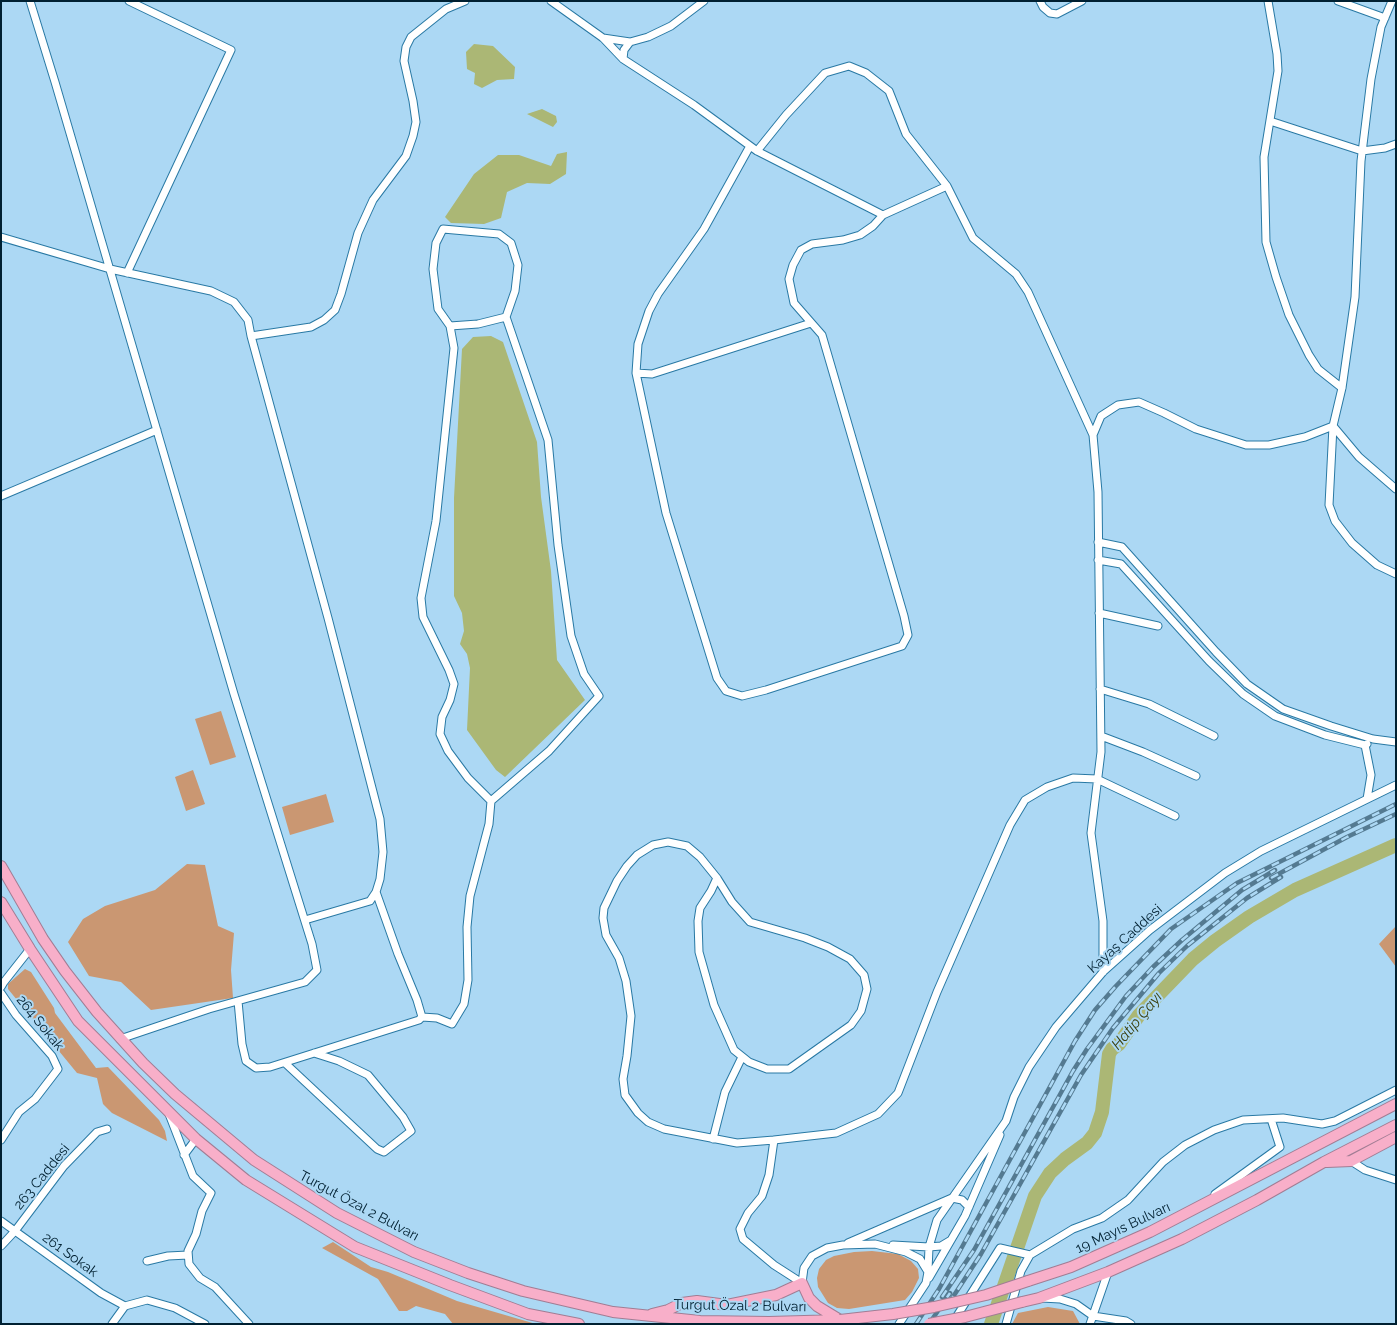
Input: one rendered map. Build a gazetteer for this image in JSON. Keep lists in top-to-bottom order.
{
  "streets": {
    "highway": ["Turgut Özal 2 Bulvarı", "19 Mayıs Bulvarı"],
    "street": [
      "Kayaş Caddesi",
      "264 Sokak",
      "263 Caddesi",
      "261 Sokak"
    ]
  },
  "crossings": [
    ["263 Caddesi", "261 Sokak"],
    ["Turgut Özal 2 Bulvarı", "19 Mayıs Bulvarı"]
  ],
  "water": ["Hatip Çayı"]
}
